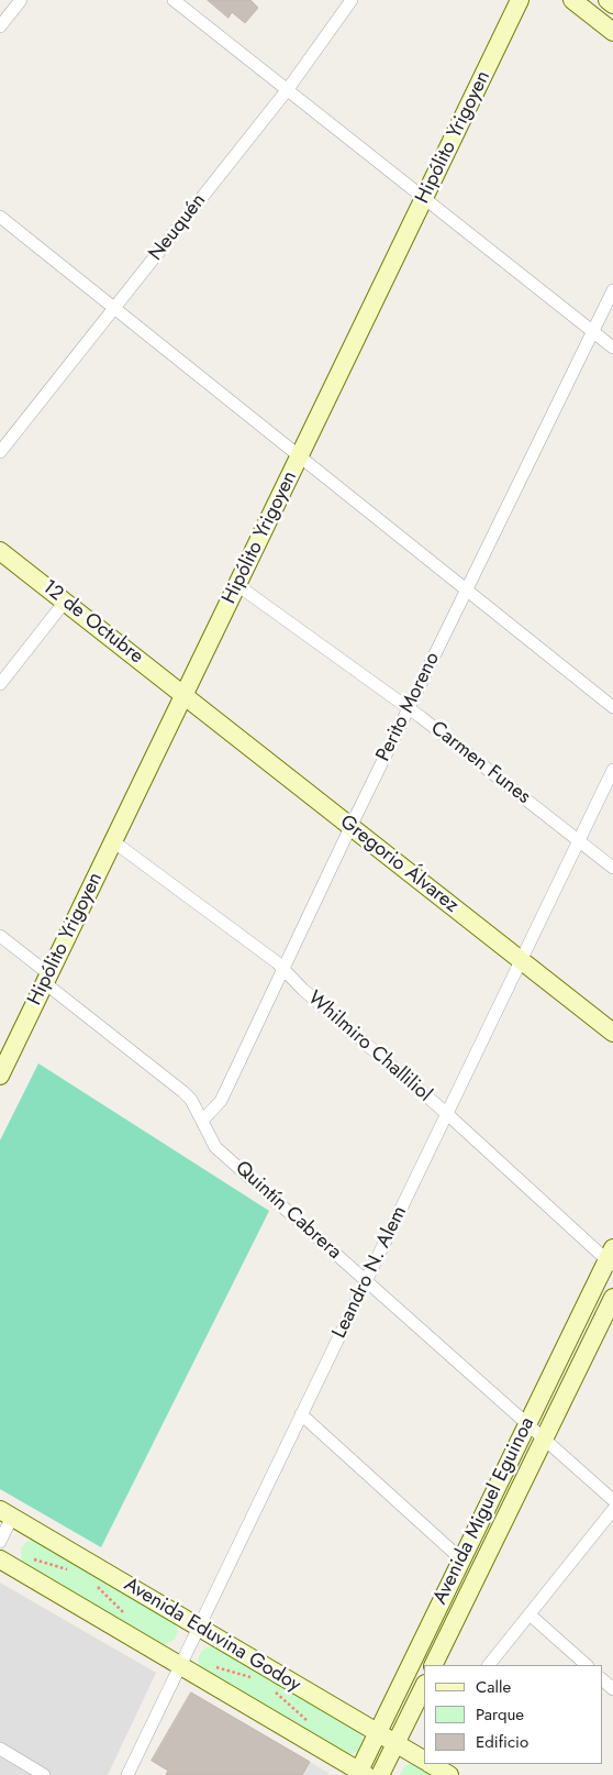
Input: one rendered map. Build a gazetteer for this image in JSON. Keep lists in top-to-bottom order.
{
  "streets": {
    "main road": [
      "Hipólito Yrigoyen",
      "12 de Octubre",
      "Gregorio Álvarez",
      "Avenida Miguel Eguinoa",
      "Avenida Eduvina Godoy"
    ],
    "street": [
      "Neuquén",
      "Perito Moreno",
      "Carmen Funes",
      "Whilmiro Challiliol",
      "Quintín Cabrera",
      "Leandro N. Alem"
    ]
  },
  "crossings": [
    ["Hipólito Yrigoyen", "12 de Octubre"],
    ["Hipólito Yrigoyen", "Carmen Funes"],
    ["Hipólito Yrigoyen", "Gregorio Álvarez"],
    ["Hipólito Yrigoyen", "Whilmiro Challiliol"],
    ["Hipólito Yrigoyen", "Quintín Cabrera"],
    ["12 de Octubre", "Gregorio Álvarez"],
    ["Perito Moreno", "Carmen Funes"],
    ["Perito Moreno", "Gregorio Álvarez"],
    ["Perito Moreno", "Whilmiro Challiliol"],
    ["Perito Moreno", "Quintín Cabrera"],
    ["Carmen Funes", "Leandro N. Alem"],
    ["Gregorio Álvarez", "Leandro N. Alem"],
    ["Whilmiro Challiliol", "Leandro N. Alem"],
    ["Whilmiro Challiliol", "Avenida Miguel Eguinoa"],
    ["Quintín Cabrera", "Leandro N. Alem"],
    ["Quintín Cabrera", "Avenida Miguel Eguinoa"],
    ["Leandro N. Alem", "Avenida Eduvina Godoy"],
    ["Avenida Miguel Eguinoa", "Avenida Eduvina Godoy"]
  ],
  "legend": ["Calle", "Parque", "Edificio"]
}
